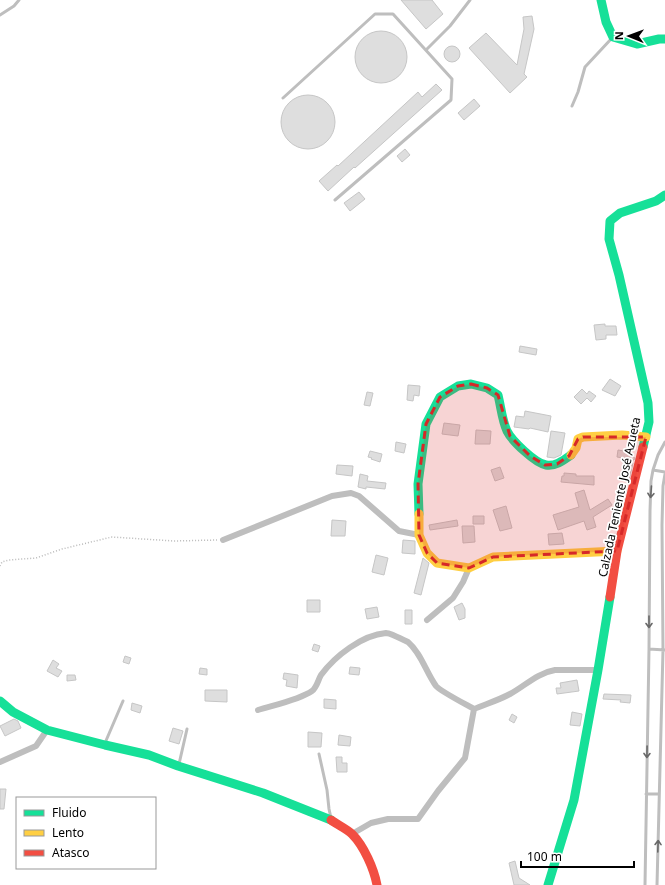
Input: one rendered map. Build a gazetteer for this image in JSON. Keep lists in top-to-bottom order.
{
  "streets": {
    "street": ["Calzada Teniente José Azueta"]
  },
  "legend": ["Fluido", "Lento", "Atasco"],
  "scale_bar": "100 m",
  "north": "left"
}
